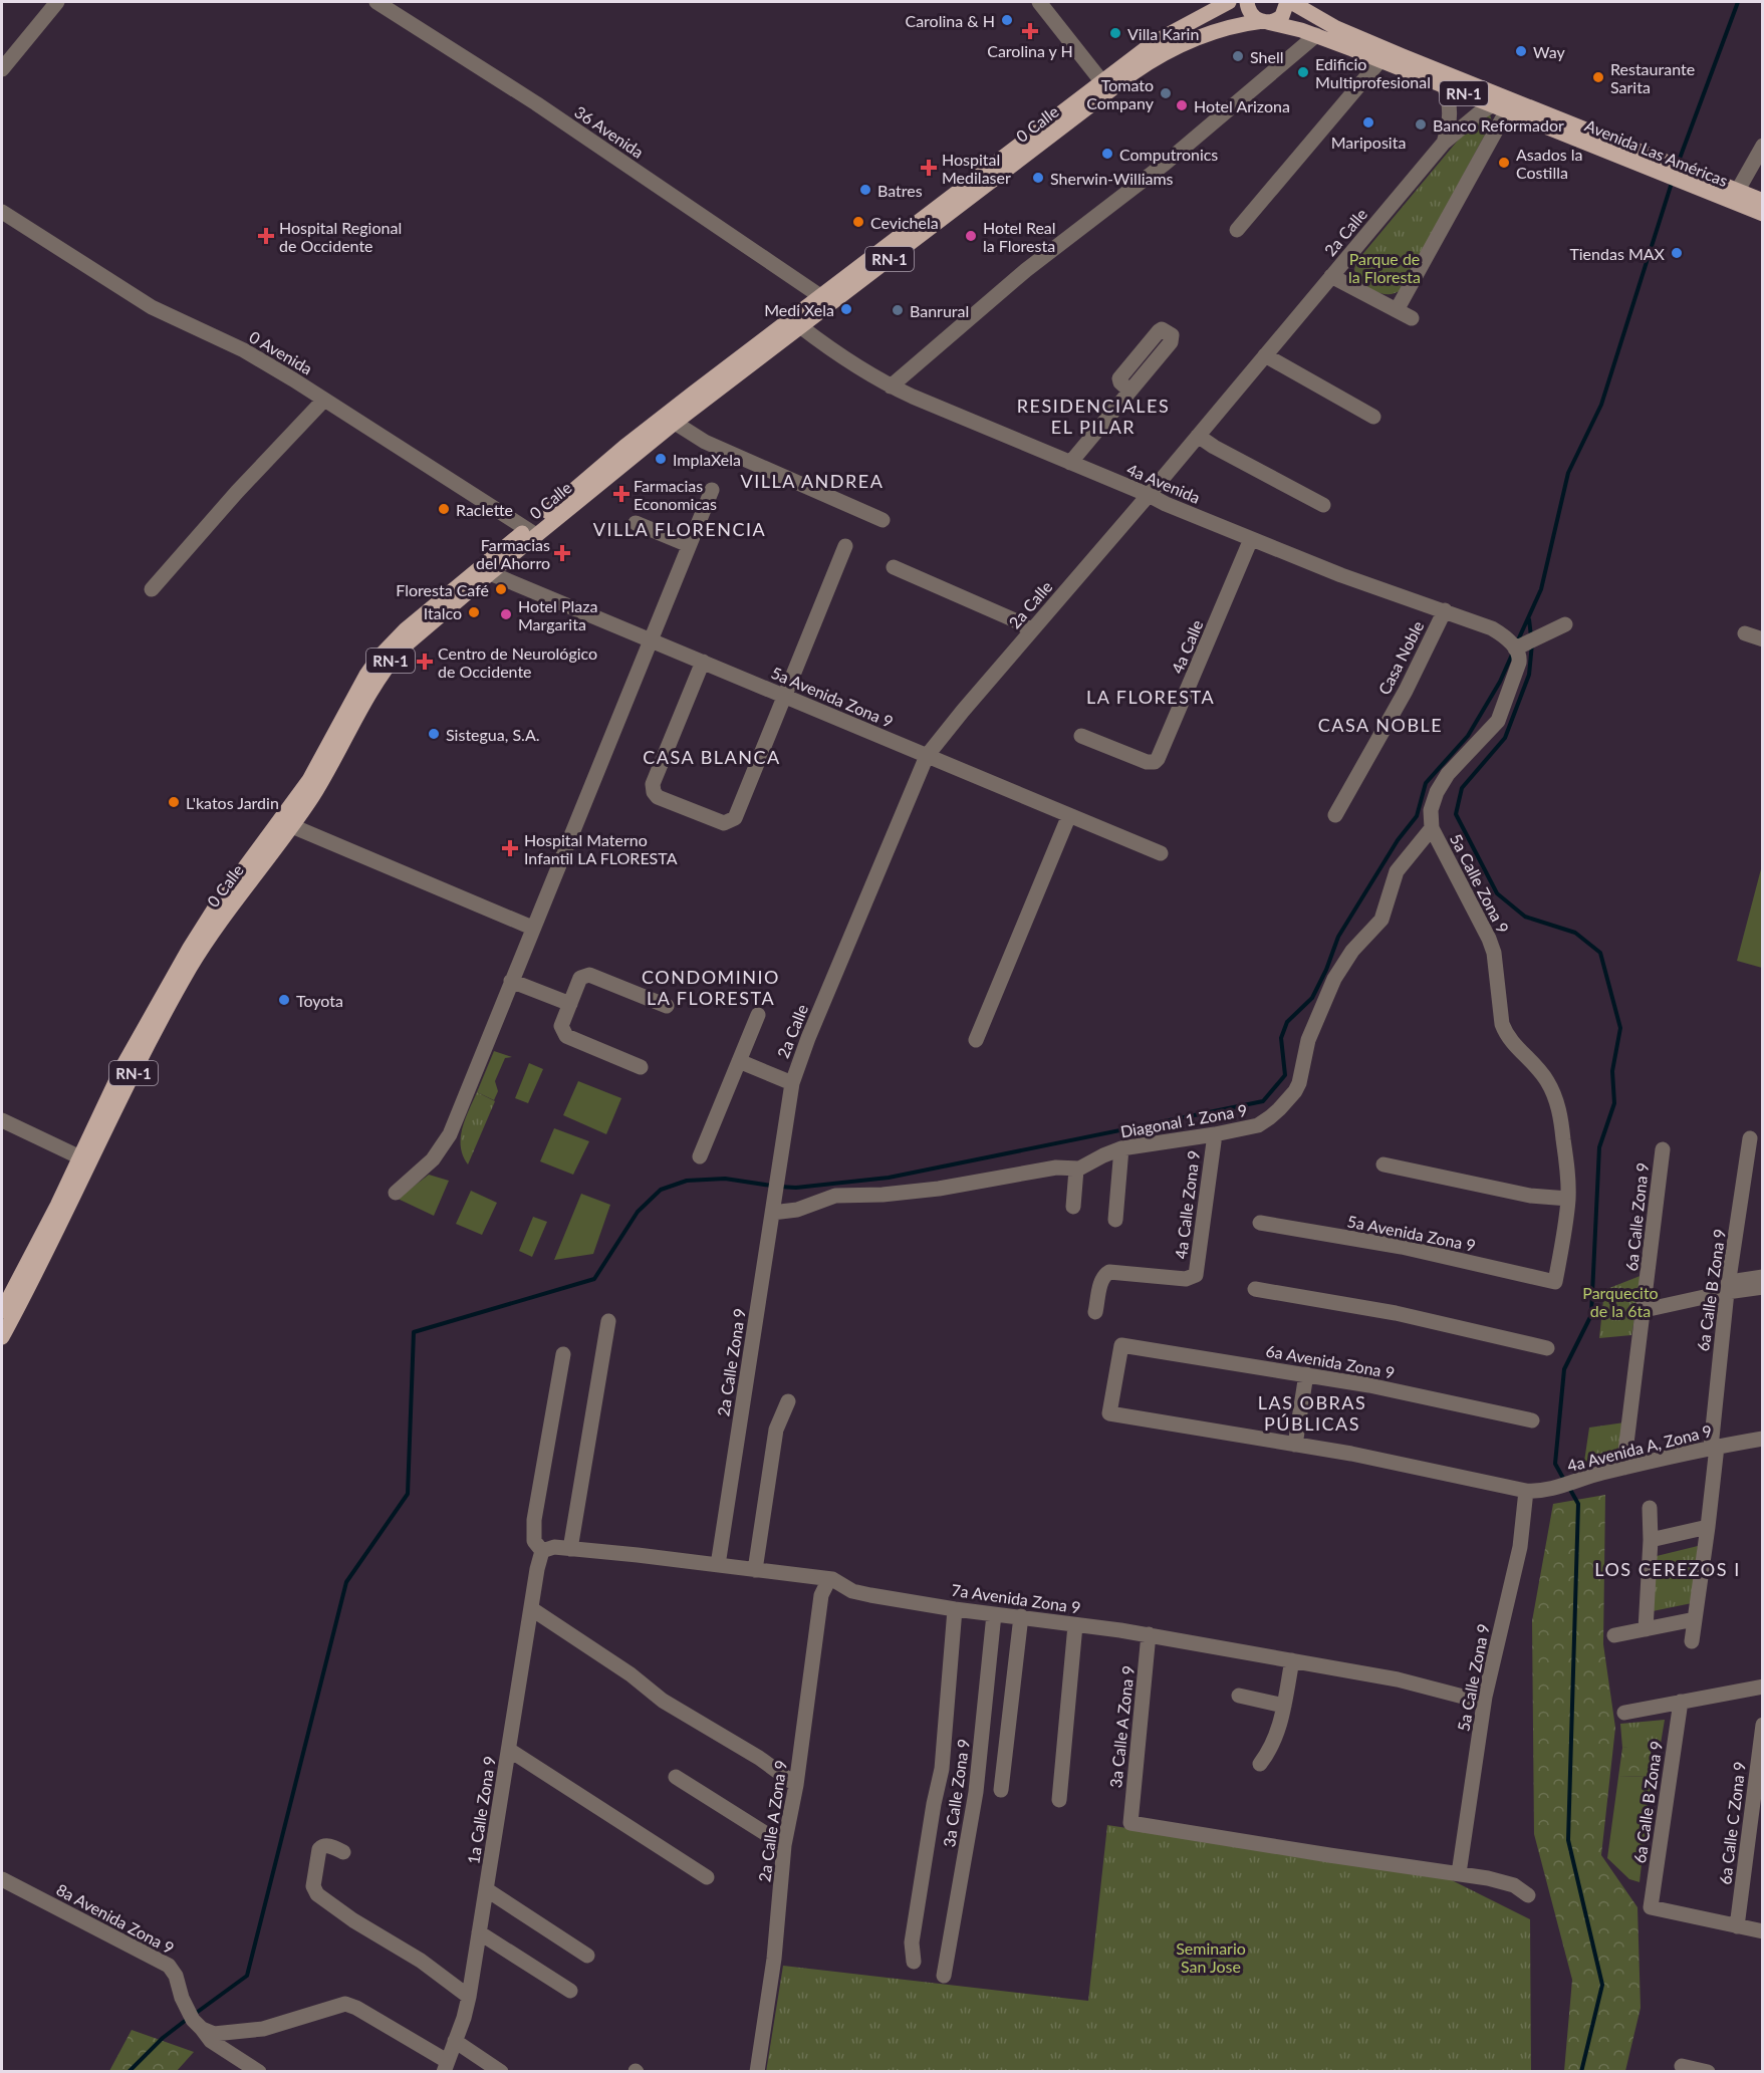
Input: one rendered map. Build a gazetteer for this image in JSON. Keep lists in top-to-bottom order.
{
  "streets": {
    "main road": ["RN-1", "0 Calle", "Avenida Las Américas"],
    "street": [
      "36 Avenida",
      "2a Calle",
      "0 Avenida",
      "4a Avenida",
      "4a Calle",
      "Casa Noble",
      "5a Avenida Zona 9",
      "5a Calle Zona 9",
      "Diagonal 1 Zona 9",
      "4a Calle Zona 9",
      "6a Calle Zona 9",
      "6a Calle B Zona 9",
      "6a Avenida Zona 9",
      "2a Calle Zona 9",
      "4a Avenida A, Zona 9",
      "7a Avenida Zona 9",
      "3a Calle A Zona 9",
      "3a Calle Zona 9",
      "1a Calle Zona 9",
      "2a Calle A Zona 9",
      "6a Calle C Zona 9",
      "8a Avenida Zona 9"
    ]
  },
  "crossings": [
    ["RN-1", "0 Calle"],
    ["RN-1", "Avenida Las Américas"],
    ["0 Calle", "36 Avenida"],
    ["0 Calle", "Avenida Las Américas"],
    ["0 Calle", "0 Avenida"],
    ["0 Calle", "4a Avenida"],
    ["0 Calle", "5a Avenida Zona 9"],
    ["Avenida Las Américas", "2a Calle"],
    ["2a Calle", "4a Avenida"],
    ["2a Calle", "5a Avenida Zona 9"],
    ["2a Calle", "2a Calle Zona 9"],
    ["4a Avenida", "4a Calle"],
    ["4a Avenida", "Casa Noble"],
    ["4a Avenida", "5a Calle Zona 9"],
    ["5a Avenida Zona 9", "5a Calle Zona 9"],
    ["5a Calle Zona 9", "Diagonal 1 Zona 9"],
    ["5a Calle Zona 9", "4a Avenida A, Zona 9"],
    ["5a Calle Zona 9", "7a Avenida Zona 9"],
    ["5a Calle Zona 9", "3a Calle A Zona 9"],
    ["Diagonal 1 Zona 9", "4a Calle Zona 9"],
    ["Diagonal 1 Zona 9", "2a Calle Zona 9"],
    ["6a Calle Zona 9", "4a Avenida A, Zona 9"],
    ["6a Calle B Zona 9", "4a Avenida A, Zona 9"],
    ["6a Calle B Zona 9", "6a Calle C Zona 9"],
    ["2a Calle Zona 9", "7a Avenida Zona 9"],
    ["7a Avenida Zona 9", "3a Calle A Zona 9"],
    ["7a Avenida Zona 9", "3a Calle Zona 9"],
    ["7a Avenida Zona 9", "1a Calle Zona 9"],
    ["7a Avenida Zona 9", "2a Calle A Zona 9"]
  ],
  "districts": [
    "RESIDENCIALES EL PILAR",
    "VILLA ANDREA",
    "VILLA FLORENCIA",
    "LA FLORESTA",
    "CASA NOBLE",
    "CASA BLANCA",
    "CONDOMINIO LA FLORESTA",
    "LAS OBRAS PÚBLICAS",
    "LOS CEREZOS I"
  ],
  "parks": ["Parque de la Floresta", "Parquecito de la 6ta", "Seminario San Jose"],
  "places": {
    "other": [
      "Carolina & H",
      "Villa Karin",
      "Way",
      "Shell",
      "Edificio Multiprofesional",
      "Restaurante Sarita",
      "Tomato Company",
      "Hotel Arizona",
      "Mariposita",
      "Banco Reformador",
      "Computronics",
      "Asados la Costilla",
      "Sherwin-Williams",
      "Batres",
      "Cevichela",
      "Hotel Real la Floresta",
      "Tiendas MAX",
      "Medi Xela",
      "Banrural",
      "ImplaXela",
      "Raclette",
      "Floresta Café",
      "Italco",
      "Hotel Plaza Margarita",
      "Sistegua, S.A.",
      "L'katos Jardin",
      "Toyota"
    ],
    "health": [
      "Carolina y H",
      "Hospital Medilaser",
      "Hospital Regional de Occidente",
      "Farmacias Economicas",
      "Farmacias del Ahorro",
      "Centro de Neurológico de Occidente",
      "Hospital Materno Infantil LA FLORESTA"
    ]
  }
}
